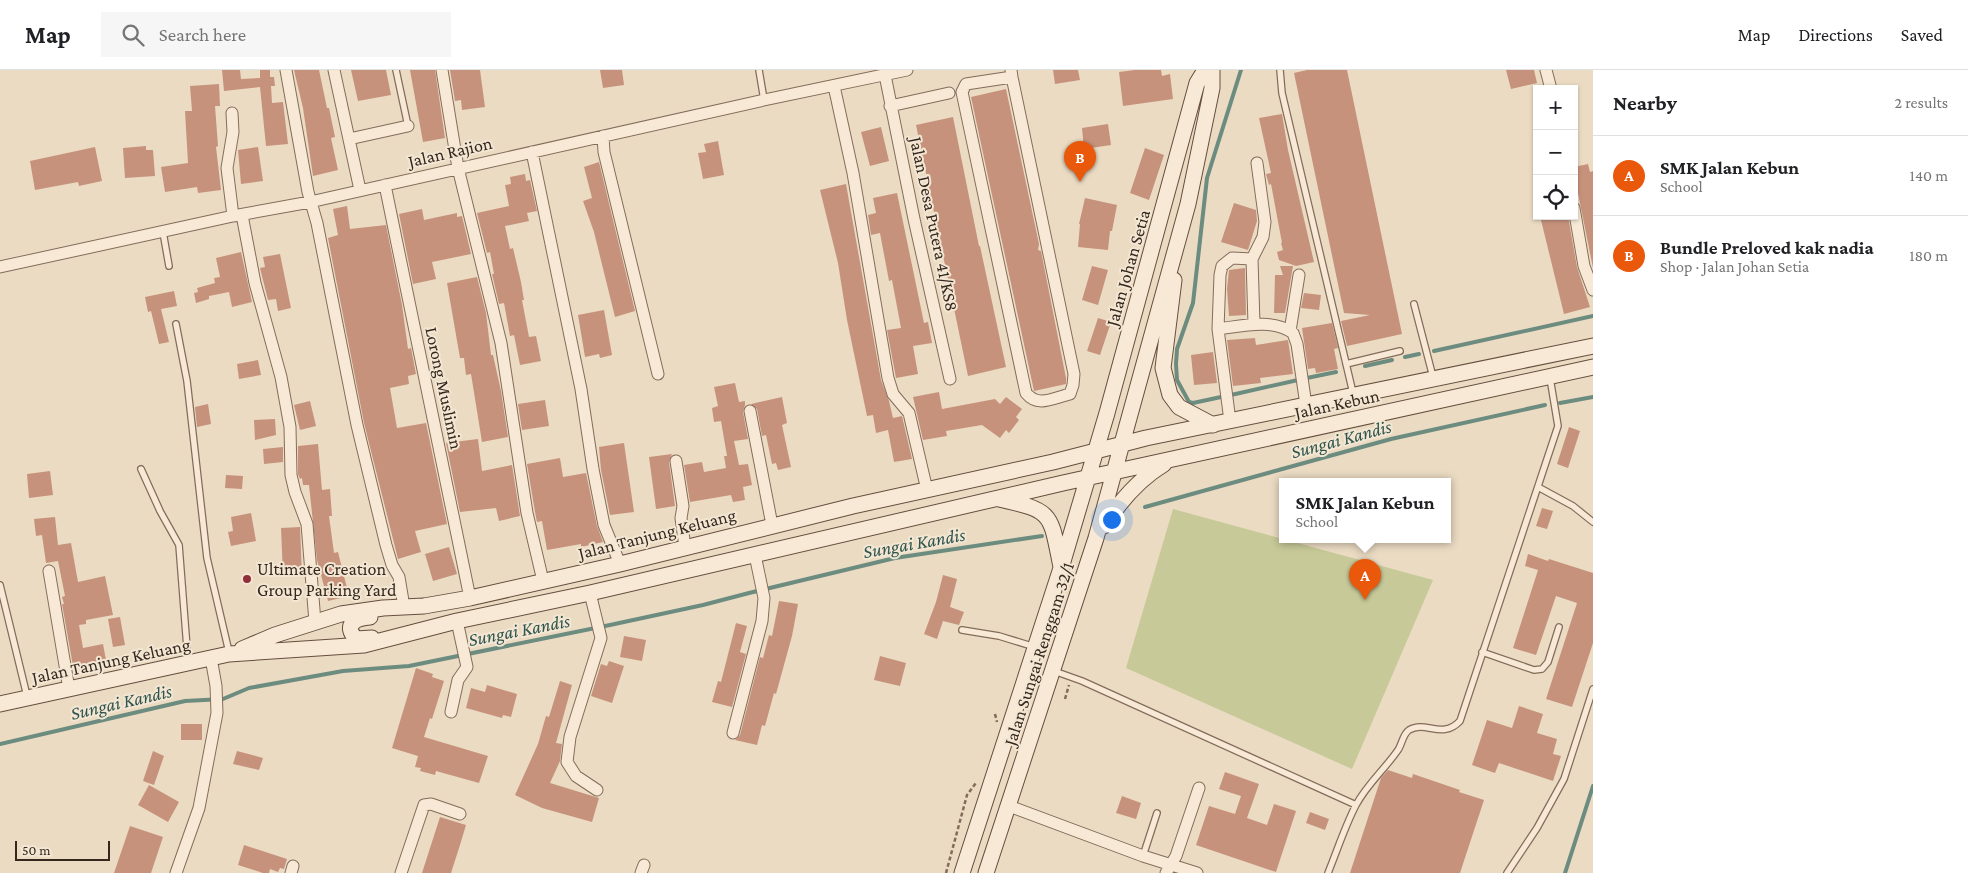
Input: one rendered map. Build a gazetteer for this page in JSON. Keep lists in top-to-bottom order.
{
  "streets": {
    "main road": [
      "Jalan Johan Setia",
      "Jalan Kebun",
      "Jalan Tanjung Keluang",
      "Jalan Sungai Renggam 32/1"
    ],
    "street": ["Jalan Rajion", "Jalan Desa Putera 41/KS8", "Lorong Muslimin"]
  },
  "crossings": [
    ["Jalan Rajion", "Jalan Desa Putera 41/KS8"],
    ["Jalan Rajion", "Lorong Muslimin"],
    ["Jalan Johan Setia", "Jalan Kebun"],
    ["Jalan Johan Setia", "Jalan Tanjung Keluang"],
    ["Jalan Johan Setia", "Jalan Sungai Renggam 32/1"],
    ["Lorong Muslimin", "Jalan Tanjung Keluang"],
    ["Jalan Kebun", "Jalan Tanjung Keluang"],
    ["Jalan Kebun", "Jalan Sungai Renggam 32/1"],
    ["Jalan Tanjung Keluang", "Jalan Sungai Renggam 32/1"]
  ],
  "water": ["Sungai Kandis"],
  "places": ["Ultimate Creation Group Parking Yard"],
  "scale_bar": "50 m",
  "page": {
    "header": "Map",
    "search": "Search here",
    "nav": ["Map", "Directions", "Saved"],
    "heading": ["Nearby", "2 results"],
    "map_buttons": ["+", "−"],
    "list": [
      {
        "mark": "A",
        "name": "SMK Jalan Kebun",
        "note": "School",
        "value": "140 m"
      },
      {
        "mark": "B",
        "name": "Bundle Preloved kak nadia",
        "note": "Shop · Jalan Johan Setia",
        "value": "180 m"
      }
    ],
    "pins": ["B", "A"],
    "popup": ["SMK Jalan Kebun", "School"],
    "scale": "50 m"
  }
}
